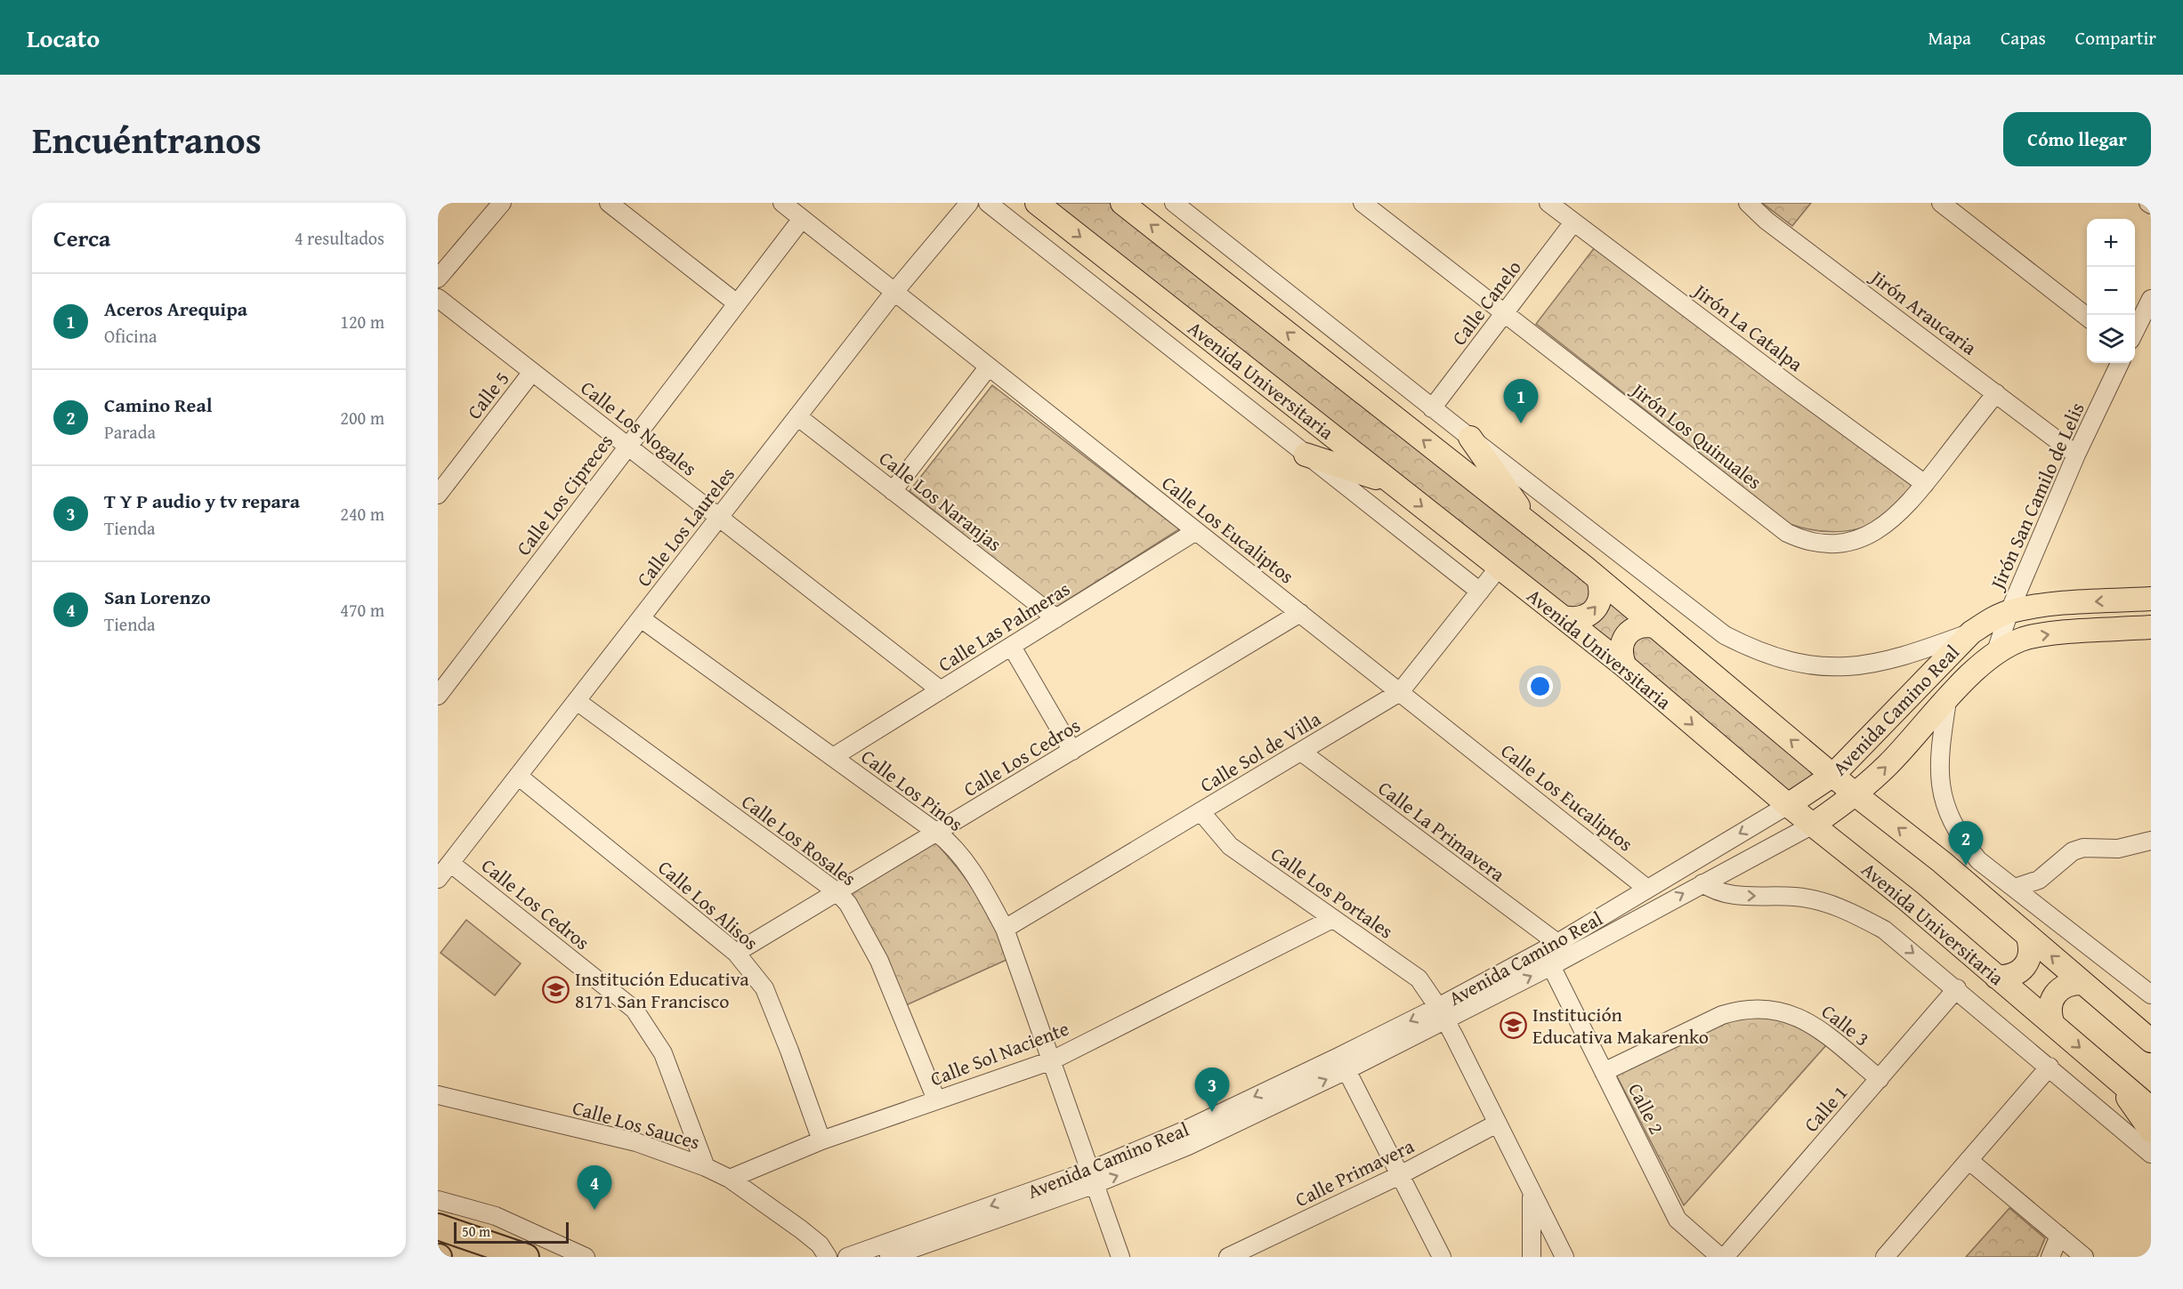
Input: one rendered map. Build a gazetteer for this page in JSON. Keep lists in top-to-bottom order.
{
  "streets": {
    "main road": ["Avenida Universitaria", "Avenida Camino Real"],
    "street": [
      "Calle Canelo",
      "Jirón Araucaria",
      "Jirón La Catalpa",
      "Calle 5",
      "Calle Los Nogales",
      "Jirón Los Quinuales",
      "Calle Los Cipreces",
      "Jirón San Camilo de Lelis",
      "Calle Los Naranjas",
      "Calle Los Laureles",
      "Calle Los Eucaliptos",
      "Calle Las Palmeras",
      "Calle Sol de Villa",
      "Calle Los Cedros",
      "Calle Los Pinos",
      "Calle La Primavera",
      "Calle Los Rosales",
      "Calle Los Portales",
      "Calle Los Alisos",
      "Calle 3",
      "Calle Sol Naciente",
      "Calle 2",
      "Calle 1",
      "Calle Los Sauces",
      "Calle Primavera"
    ]
  },
  "crossings": [
    ["Calle Canelo", "Jirón La Catalpa"],
    ["Calle Canelo", "Jirón Los Quinuales"],
    ["Jirón Araucaria", "Jirón Los Quinuales"],
    ["Jirón Araucaria", "Jirón San Camilo de Lelis"],
    ["Jirón La Catalpa", "Jirón Los Quinuales"],
    ["Avenida Universitaria", "Avenida Camino Real"],
    ["Avenida Universitaria", "Calle Sol de Villa"],
    ["Avenida Universitaria", "Calle 1"],
    ["Calle 5", "Calle Los Nogales"],
    ["Calle Los Nogales", "Calle Los Cipreces"],
    ["Calle Los Nogales", "Calle Los Laureles"],
    ["Calle Los Nogales", "Calle Las Palmeras"],
    ["Calle Los Cipreces", "Calle Los Eucaliptos"],
    ["Jirón San Camilo de Lelis", "Avenida Camino Real"],
    ["Calle Los Naranjas", "Calle Los Laureles"],
    ["Calle Los Naranjas", "Calle Las Palmeras"],
    ["Calle Los Laureles", "Calle Los Eucaliptos"],
    ["Calle Los Laureles", "Calle Los Cedros"],
    ["Calle Los Laureles", "Calle Los Pinos"],
    ["Calle Los Laureles", "Calle Los Rosales"],
    ["Calle Los Laureles", "Calle Los Alisos"],
    ["Calle Los Eucaliptos", "Calle Las Palmeras"],
    ["Calle Los Eucaliptos", "Avenida Camino Real"],
    ["Calle Los Eucaliptos", "Calle Sol de Villa"],
    ["Calle Los Eucaliptos", "Calle Los Cedros"],
    ["Calle Las Palmeras", "Calle Los Pinos"],
    ["Avenida Camino Real", "Calle Los Pinos"],
    ["Avenida Camino Real", "Calle La Primavera"],
    ["Avenida Camino Real", "Calle Los Portales"],
    ["Avenida Camino Real", "Calle 2"],
    ["Calle Sol de Villa", "Calle Los Pinos"],
    ["Calle Sol de Villa", "Calle La Primavera"],
    ["Calle Sol de Villa", "Calle Los Portales"],
    ["Calle Los Cedros", "Calle Los Pinos"],
    ["Calle Los Cedros", "Calle Los Rosales"],
    ["Calle Los Cedros", "Calle Los Alisos"],
    ["Calle Los Cedros", "Calle Los Sauces"],
    ["Calle Los Pinos", "Calle Sol Naciente"],
    ["Calle Los Rosales", "Calle Sol Naciente"],
    ["Calle Los Portales", "Calle Sol Naciente"],
    ["Calle Los Portales", "Calle Primavera"],
    ["Calle Los Alisos", "Calle Sol Naciente"],
    ["Calle 3", "Calle 2"],
    ["Calle 3", "Calle 1"],
    ["Calle Sol Naciente", "Calle Los Sauces"]
  ],
  "places": {
    "school or university": ["Institución Educativa 8171 San Francisco", "Institución Educativa Makarenko"]
  },
  "scale_bar": "50 m",
  "page": {
    "header": "Locato",
    "nav": ["Mapa", "Capas", "Compartir"],
    "title": "Encuéntranos",
    "buttons": "Cómo llegar",
    "heading": ["Cerca", "4 resultados"],
    "map_buttons": ["+", "−"],
    "list": [
      {
        "mark": "1",
        "name": "Aceros Arequipa",
        "note": "Oficina",
        "value": "120 m"
      },
      {
        "mark": "2",
        "name": "Camino Real",
        "note": "Parada",
        "value": "200 m"
      },
      {
        "mark": "3",
        "name": "T Y P audio y tv repara",
        "note": "Tienda",
        "value": "240 m"
      },
      {
        "mark": "4",
        "name": "San Lorenzo",
        "note": "Tienda",
        "value": "470 m"
      }
    ],
    "pins": [
      "1",
      "2",
      "3",
      "4"
    ],
    "scale": "50 m"
  }
}
